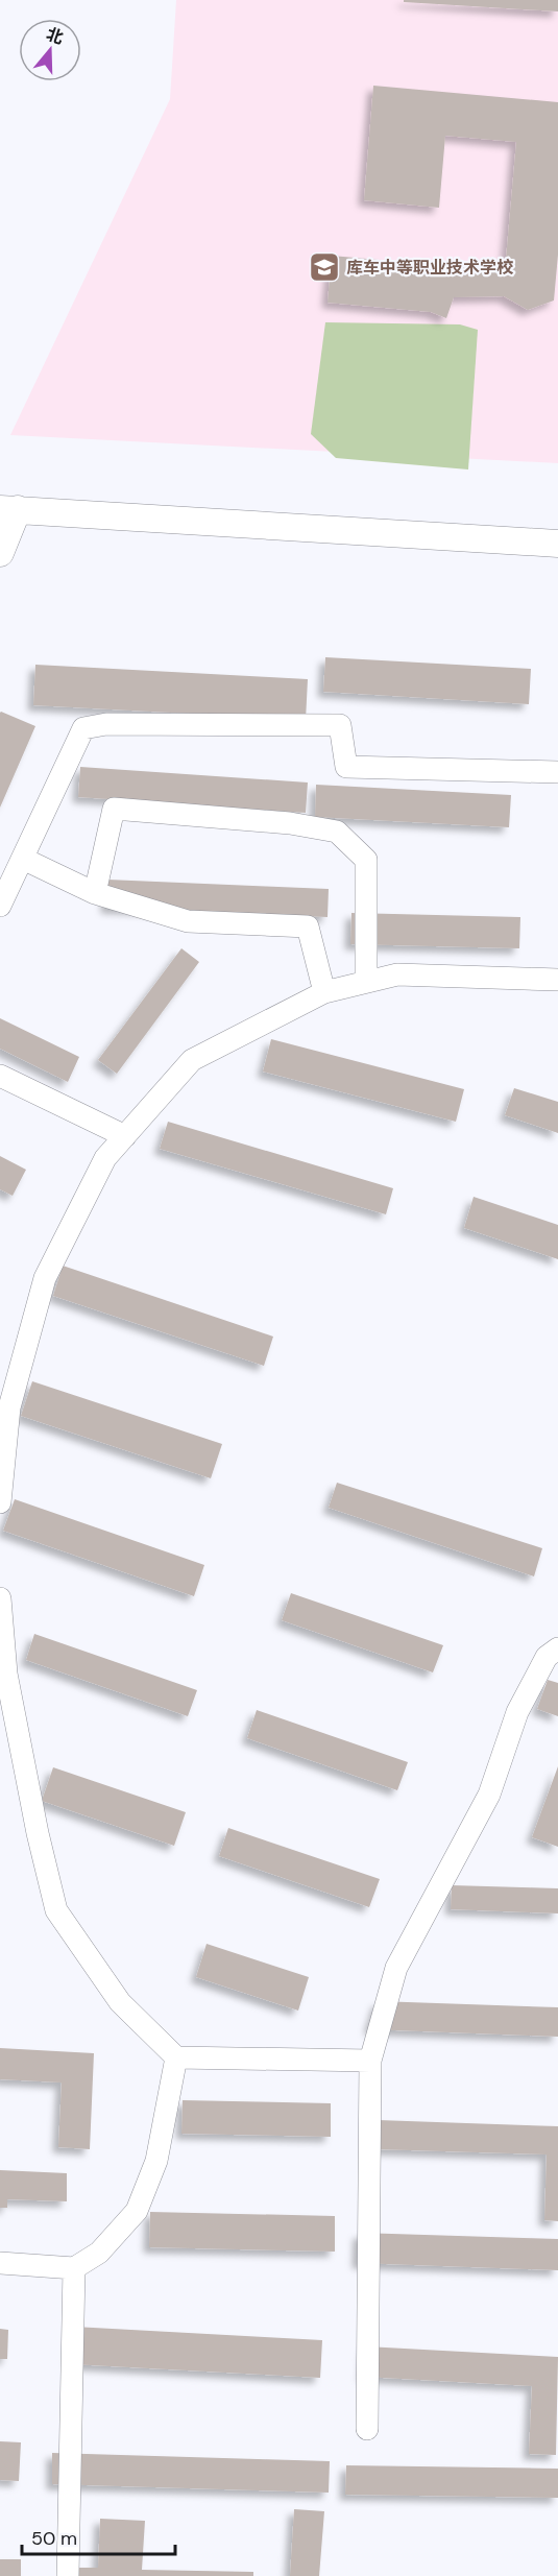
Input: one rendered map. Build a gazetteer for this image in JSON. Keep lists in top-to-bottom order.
{
  "places": {
    "school or university": ["库车中等职业技术学校"]
  },
  "scale_bar": "50 m",
  "north": "top"
}
